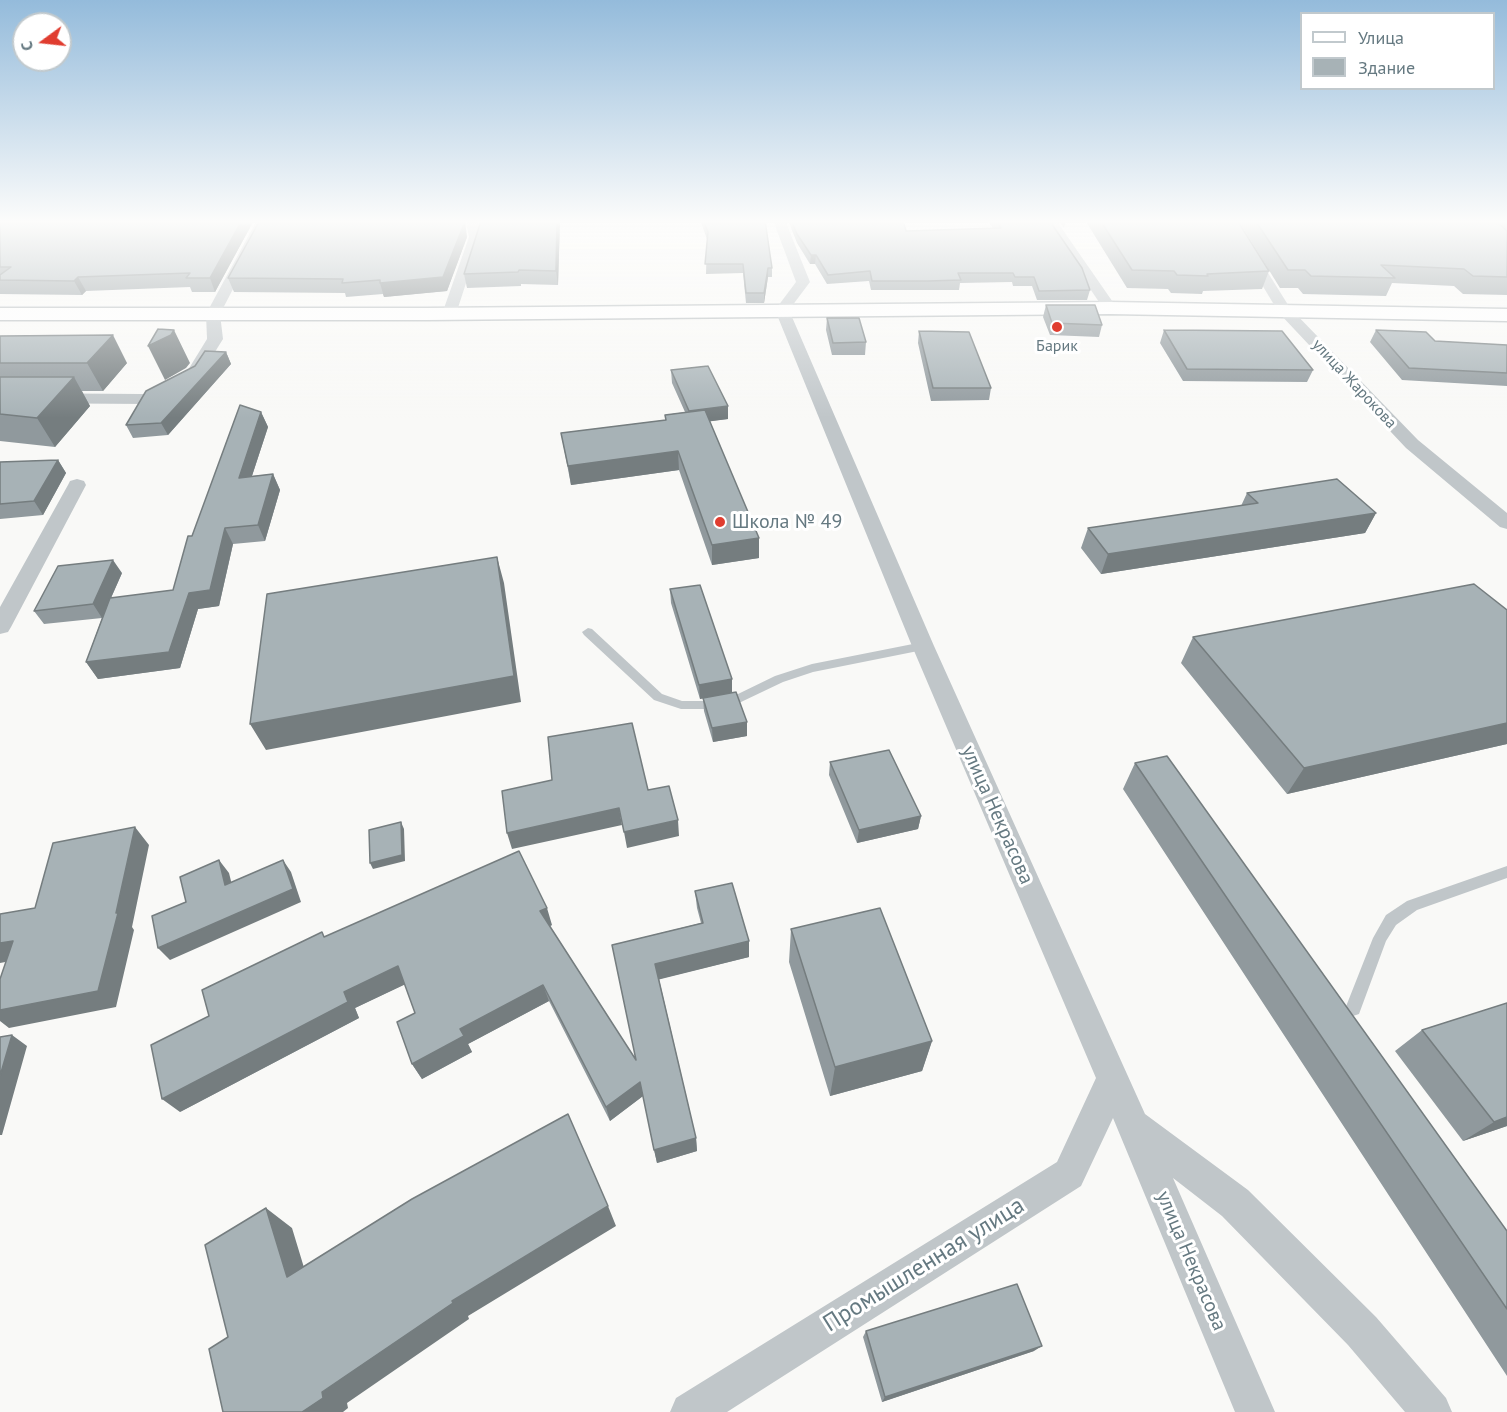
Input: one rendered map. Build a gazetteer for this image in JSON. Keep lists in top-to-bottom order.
{
  "streets": {
    "street": ["улица Жарокова", "улица Некрасова", "Промышленная улица"]
  },
  "crossings": [
    ["улица Некрасова", "Промышленная улица"]
  ],
  "places": ["Барик", "Школа № 49"],
  "legend": ["Улица", "Здание"],
  "north": "left"
}
